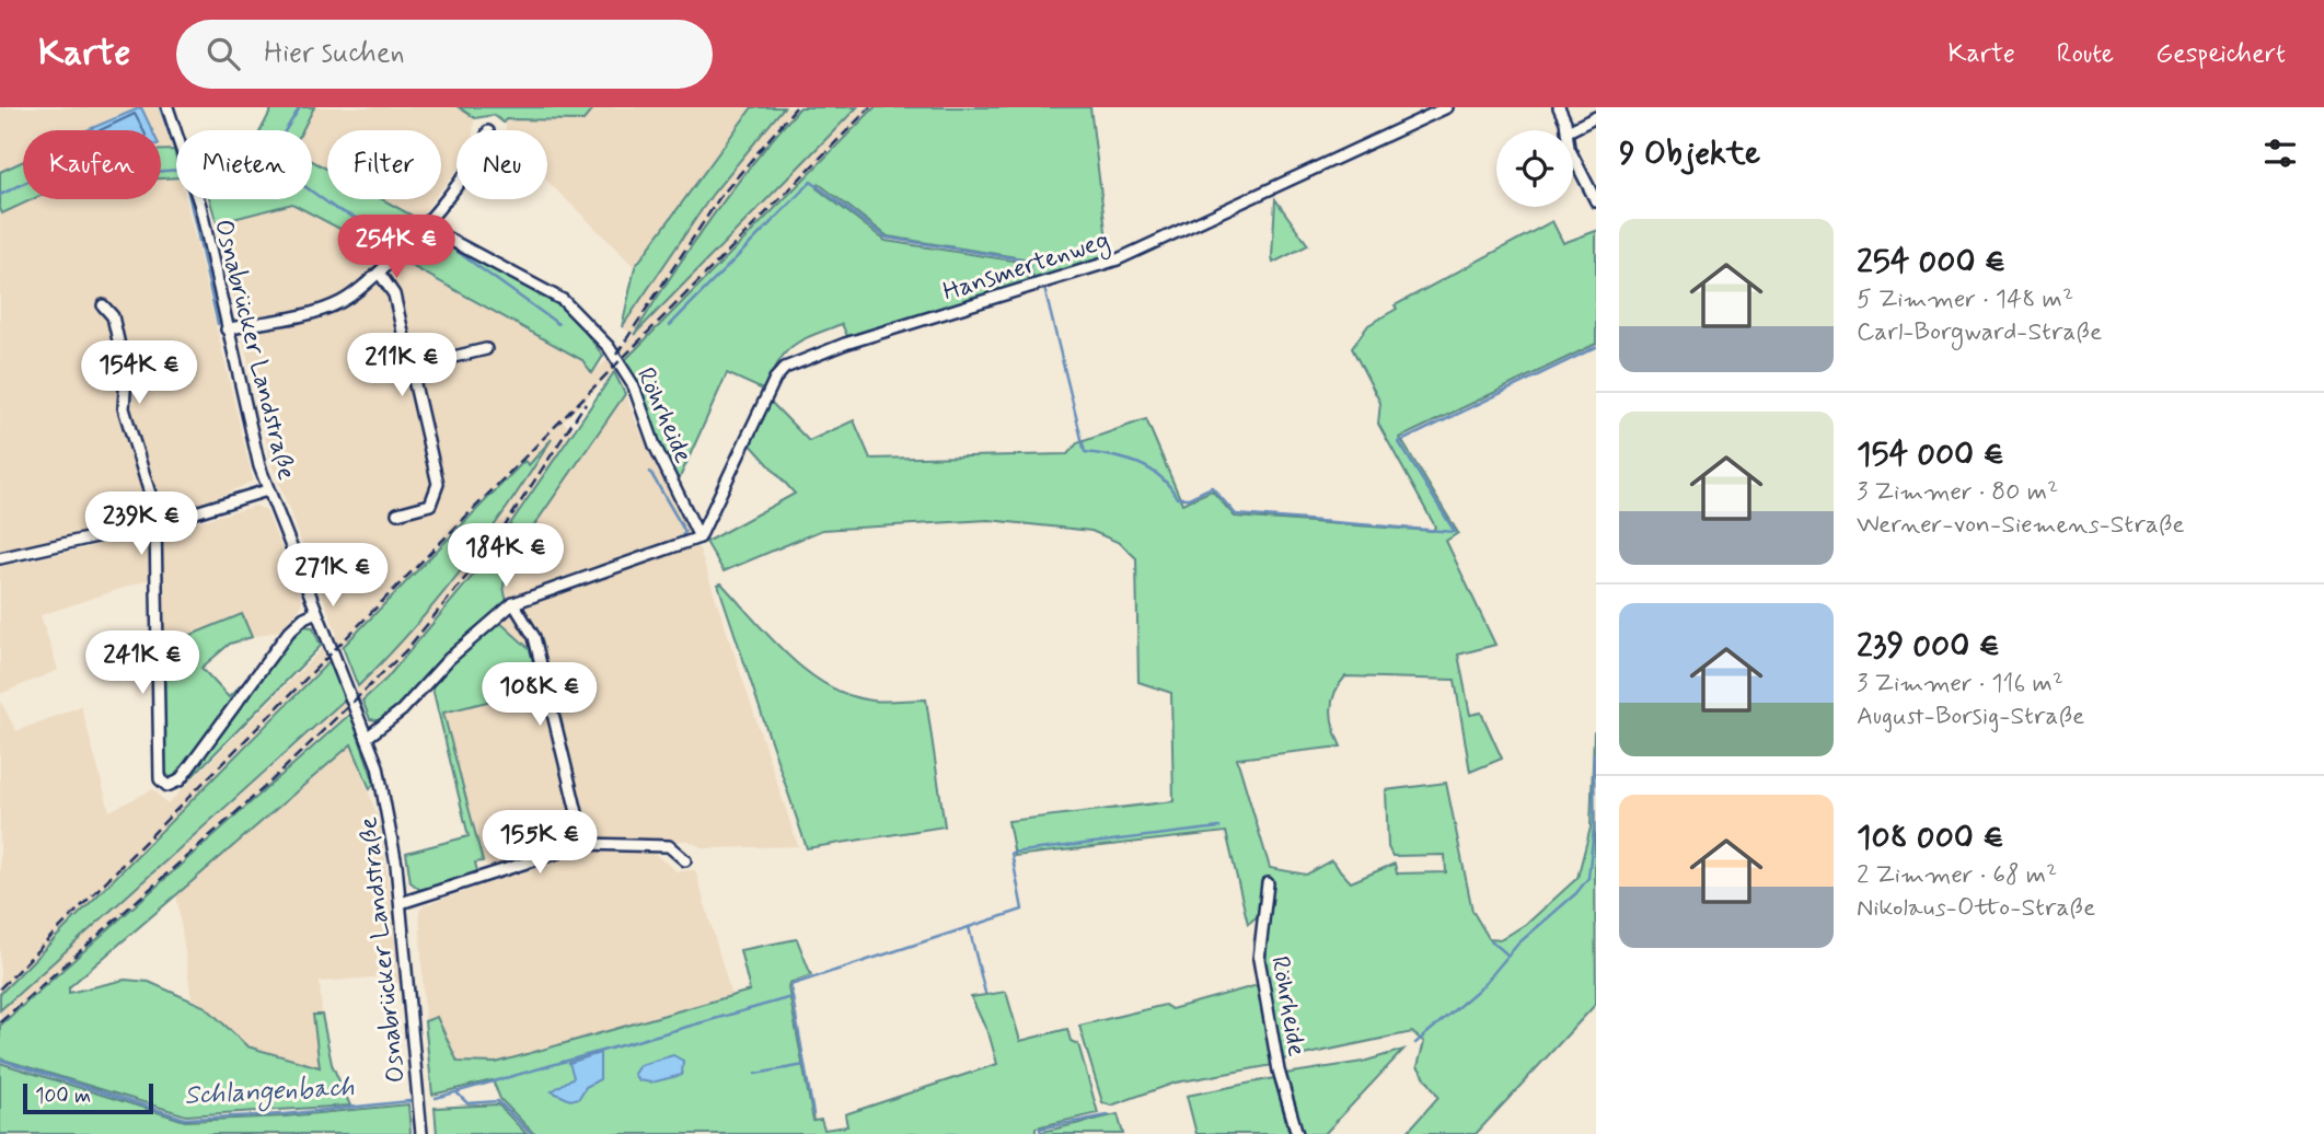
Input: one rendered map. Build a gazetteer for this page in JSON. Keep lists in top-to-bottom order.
{
  "streets": {
    "street": ["Hansmertenweg", "Osnabrücker Landstraße", "Röhrheide"]
  },
  "crossings": [
    ["Hansmertenweg", "Röhrheide"]
  ],
  "water": ["Schlangenbach"],
  "scale_bar": "100 m",
  "page": {
    "header": "Karte",
    "search": "Hier suchen",
    "nav": ["Karte", "Route", "Gespeichert"],
    "heading": "9 Objekte",
    "chip": [
      "Kaufen",
      "Mieten",
      "Filter",
      "Neu"
    ],
    "list": [
      {
        "name": "254 000 €",
        "note": "5 Zimmer · 148 m² · Carl-Borgward-Straße"
      },
      {
        "name": "154 000 €",
        "note": "3 Zimmer · 80 m² · Werner-von-Siemens-Straße"
      },
      {
        "name": "239 000 €",
        "note": "3 Zimmer · 116 m² · August-Borsig-Straße"
      },
      {
        "name": "108 000 €",
        "note": "2 Zimmer · 68 m² · Nikolaus-Otto-Straße"
      }
    ],
    "price": [
      "254K €",
      "211K €",
      "154K €",
      "239K €",
      "184K €",
      "271K €",
      "241K €",
      "108K €",
      "155K €"
    ],
    "scale": "100 m"
  }
}
